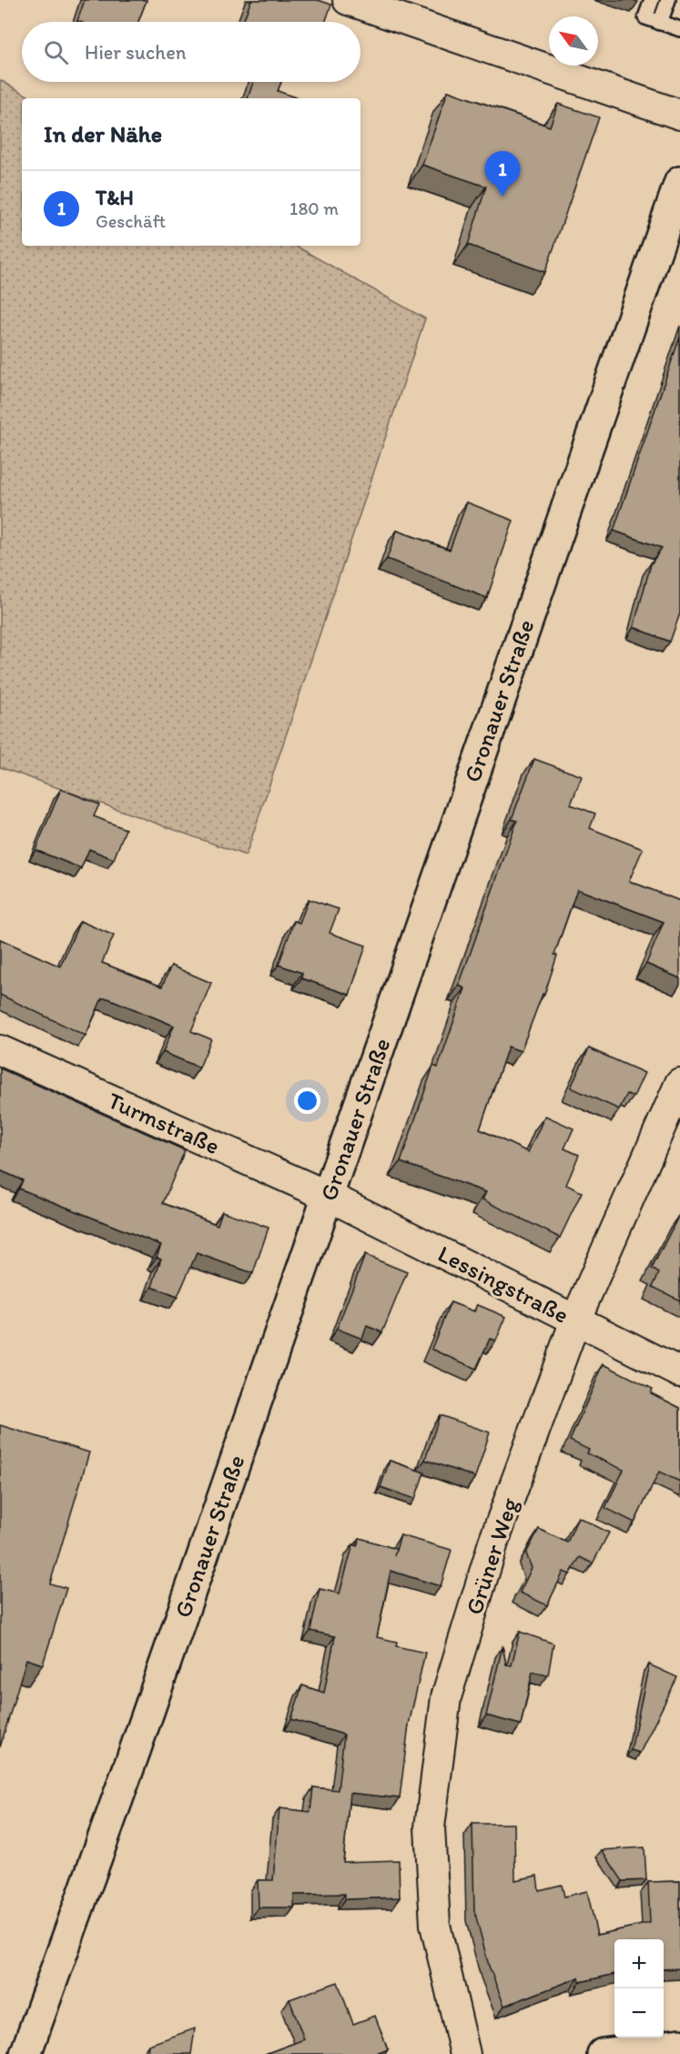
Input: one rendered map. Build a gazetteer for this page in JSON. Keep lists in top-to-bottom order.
{
  "streets": {
    "main road": ["Gronauer Straße"],
    "street": ["Turmstraße", "Lessingstraße", "Grüner Weg"]
  },
  "crossings": [
    ["Gronauer Straße", "Turmstraße"],
    ["Gronauer Straße", "Lessingstraße"],
    ["Turmstraße", "Lessingstraße"],
    ["Lessingstraße", "Grüner Weg"]
  ],
  "north": "top left",
  "page": {
    "search": "Hier suchen",
    "heading": "In der Nähe",
    "pins": "1",
    "list": [
      {
        "mark": "1",
        "name": "T&H",
        "note": "Geschäft",
        "value": "180 m"
      }
    ],
    "map_buttons": ["+", "−"]
  }
}
